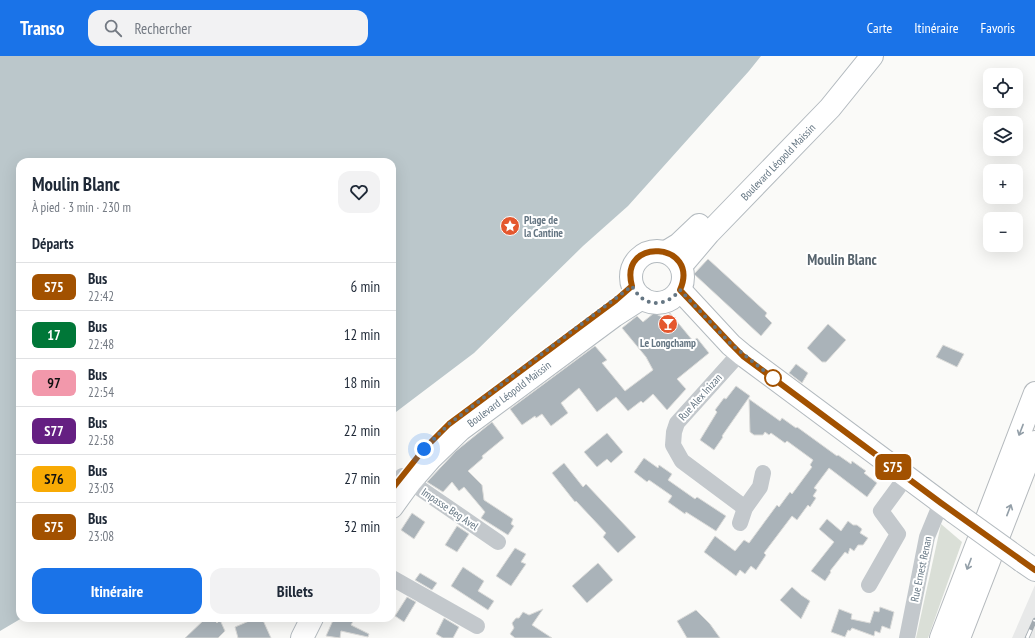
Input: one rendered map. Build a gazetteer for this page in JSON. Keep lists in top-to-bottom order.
{
  "streets": {
    "main road": ["Boulevard Léopold Maissin"],
    "street": ["Rue Alex Inizan", "Impasse Beg Avel", "Rue Ernest Renan"]
  },
  "crossings": [
    ["Boulevard Léopold Maissin", "Impasse Beg Avel"]
  ],
  "districts": ["Moulin Blanc"],
  "places": {
    "place": ["Plage de la Cantine"],
    "bar": ["Le Longchamp"]
  },
  "lines": ["bus line S75"],
  "page": {
    "header": "Transo",
    "search": "Rechercher",
    "nav": ["Carte", "Itinéraire", "Favoris"],
    "on_map": "S75",
    "map_buttons": ["+", "−"],
    "heading": [
      ["Moulin Blanc", "À pied · 3 min · 230 m"],
      "Départs"
    ],
    "list": [
      {
        "mark": "S75",
        "name": "Bus",
        "note": "22:42",
        "value": "6 min"
      },
      {
        "mark": "17",
        "name": "Bus",
        "note": "22:48",
        "value": "12 min"
      },
      {
        "mark": "97",
        "name": "Bus",
        "note": "22:54",
        "value": "18 min"
      },
      {
        "mark": "S77",
        "name": "Bus",
        "note": "22:58",
        "value": "22 min"
      },
      {
        "mark": "S76",
        "name": "Bus",
        "note": "23:03",
        "value": "27 min"
      },
      {
        "mark": "S75",
        "name": "Bus",
        "note": "23:08",
        "value": "32 min"
      }
    ],
    "buttons": ["Itinéraire", "Billets"]
  }
}
